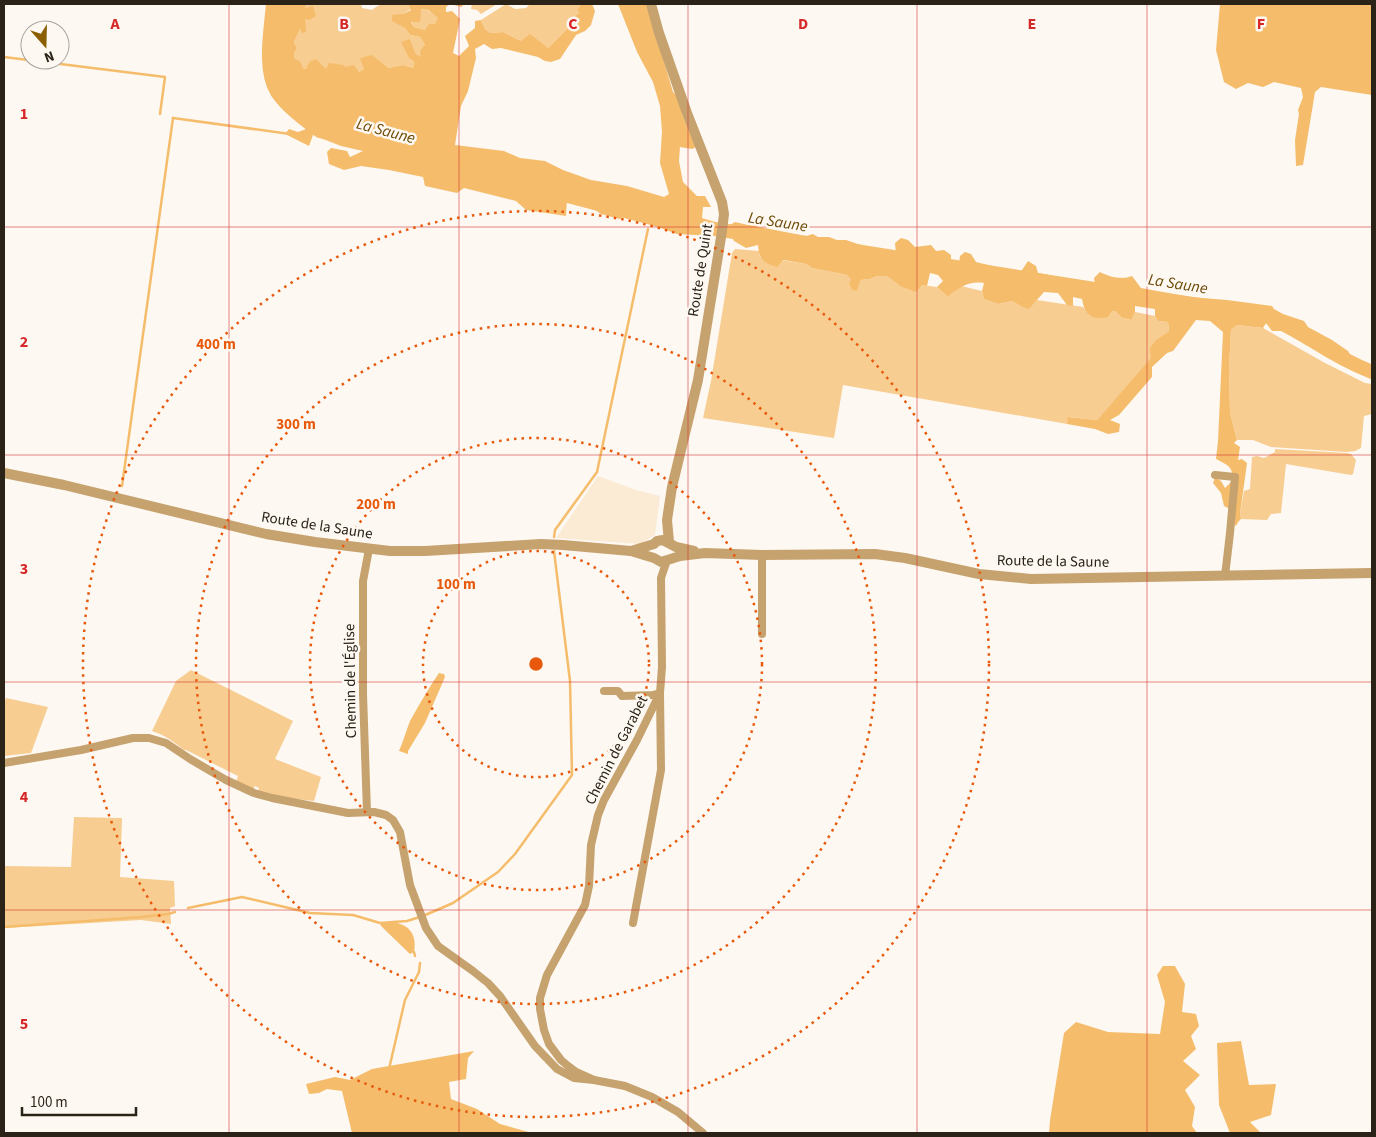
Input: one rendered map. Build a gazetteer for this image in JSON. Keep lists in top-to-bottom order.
{
  "streets": {
    "street": [
      "Route de Quint",
      "Route de la Saune",
      "Chemin de l'Église",
      "Chemin de Garabet"
    ]
  },
  "crossings": [
    ["Route de Quint", "Route de la Saune"],
    ["Route de Quint", "Chemin de Garabet"],
    ["Route de la Saune", "Chemin de l'Église"],
    ["Route de la Saune", "Chemin de Garabet"]
  ],
  "water": ["La Saune"],
  "scale_bar": "100 m",
  "north": "bottom",
  "grid": {
    "columns": [
      "A",
      "B",
      "C",
      "D",
      "E",
      "F"
    ],
    "rows": [
      "1",
      "2",
      "3",
      "4",
      "5"
    ]
  },
  "rings": [
    "400 m",
    "300 m",
    "200 m",
    "100 m"
  ]
}
